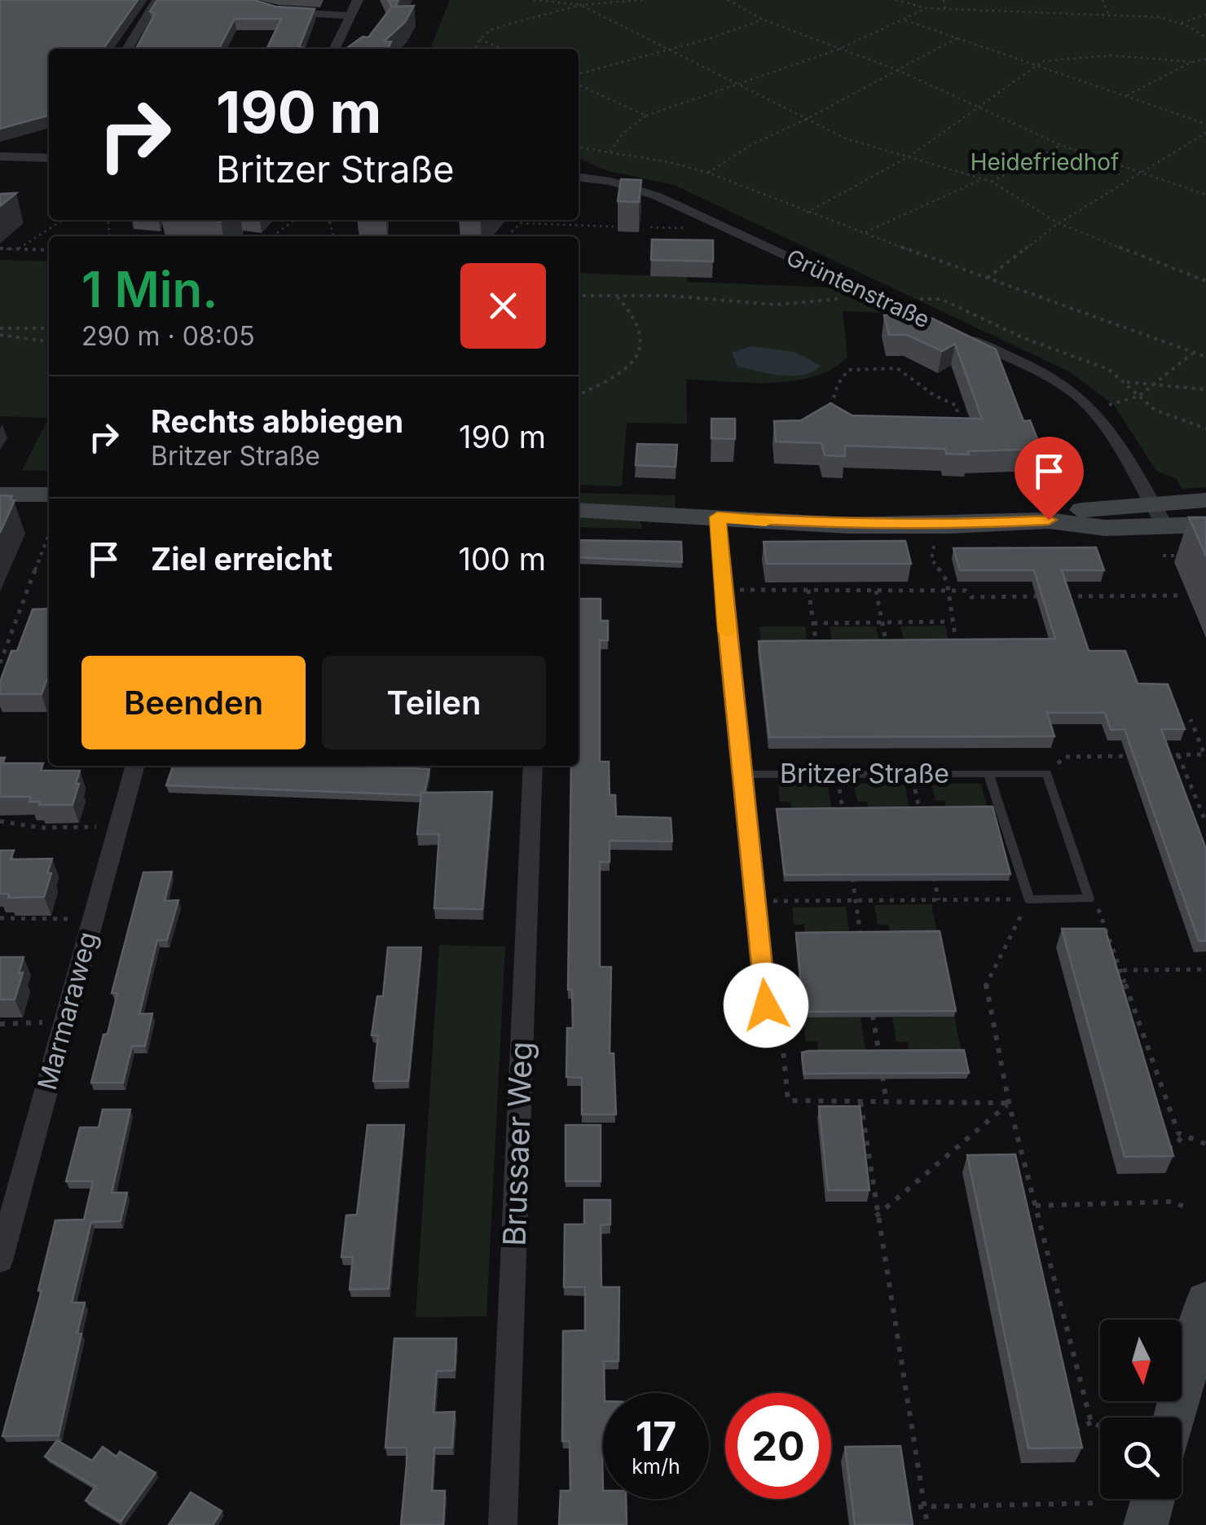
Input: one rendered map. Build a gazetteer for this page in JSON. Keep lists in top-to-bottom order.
{
  "streets": {
    "street": ["Grüntenstraße", "Marmaraweg", "Brussaer Weg"],
    "lane": ["Britzer Straße"]
  },
  "parks": ["Heidefriedhof"],
  "north": "bottom",
  "page": {
    "turn": ["190 m", "Britzer Straße"],
    "heading": ["1 Min.", "290 m · 08:05"],
    "list": [
      {
        "name": "Rechts abbiegen",
        "note": "Britzer Straße",
        "value": "190 m"
      },
      {
        "name": "Ziel erreicht",
        "value": "100 m"
      }
    ],
    "buttons": ["Beenden", "Teilen"],
    "speed": "17 km/h",
    "limit": "20"
  }
}
